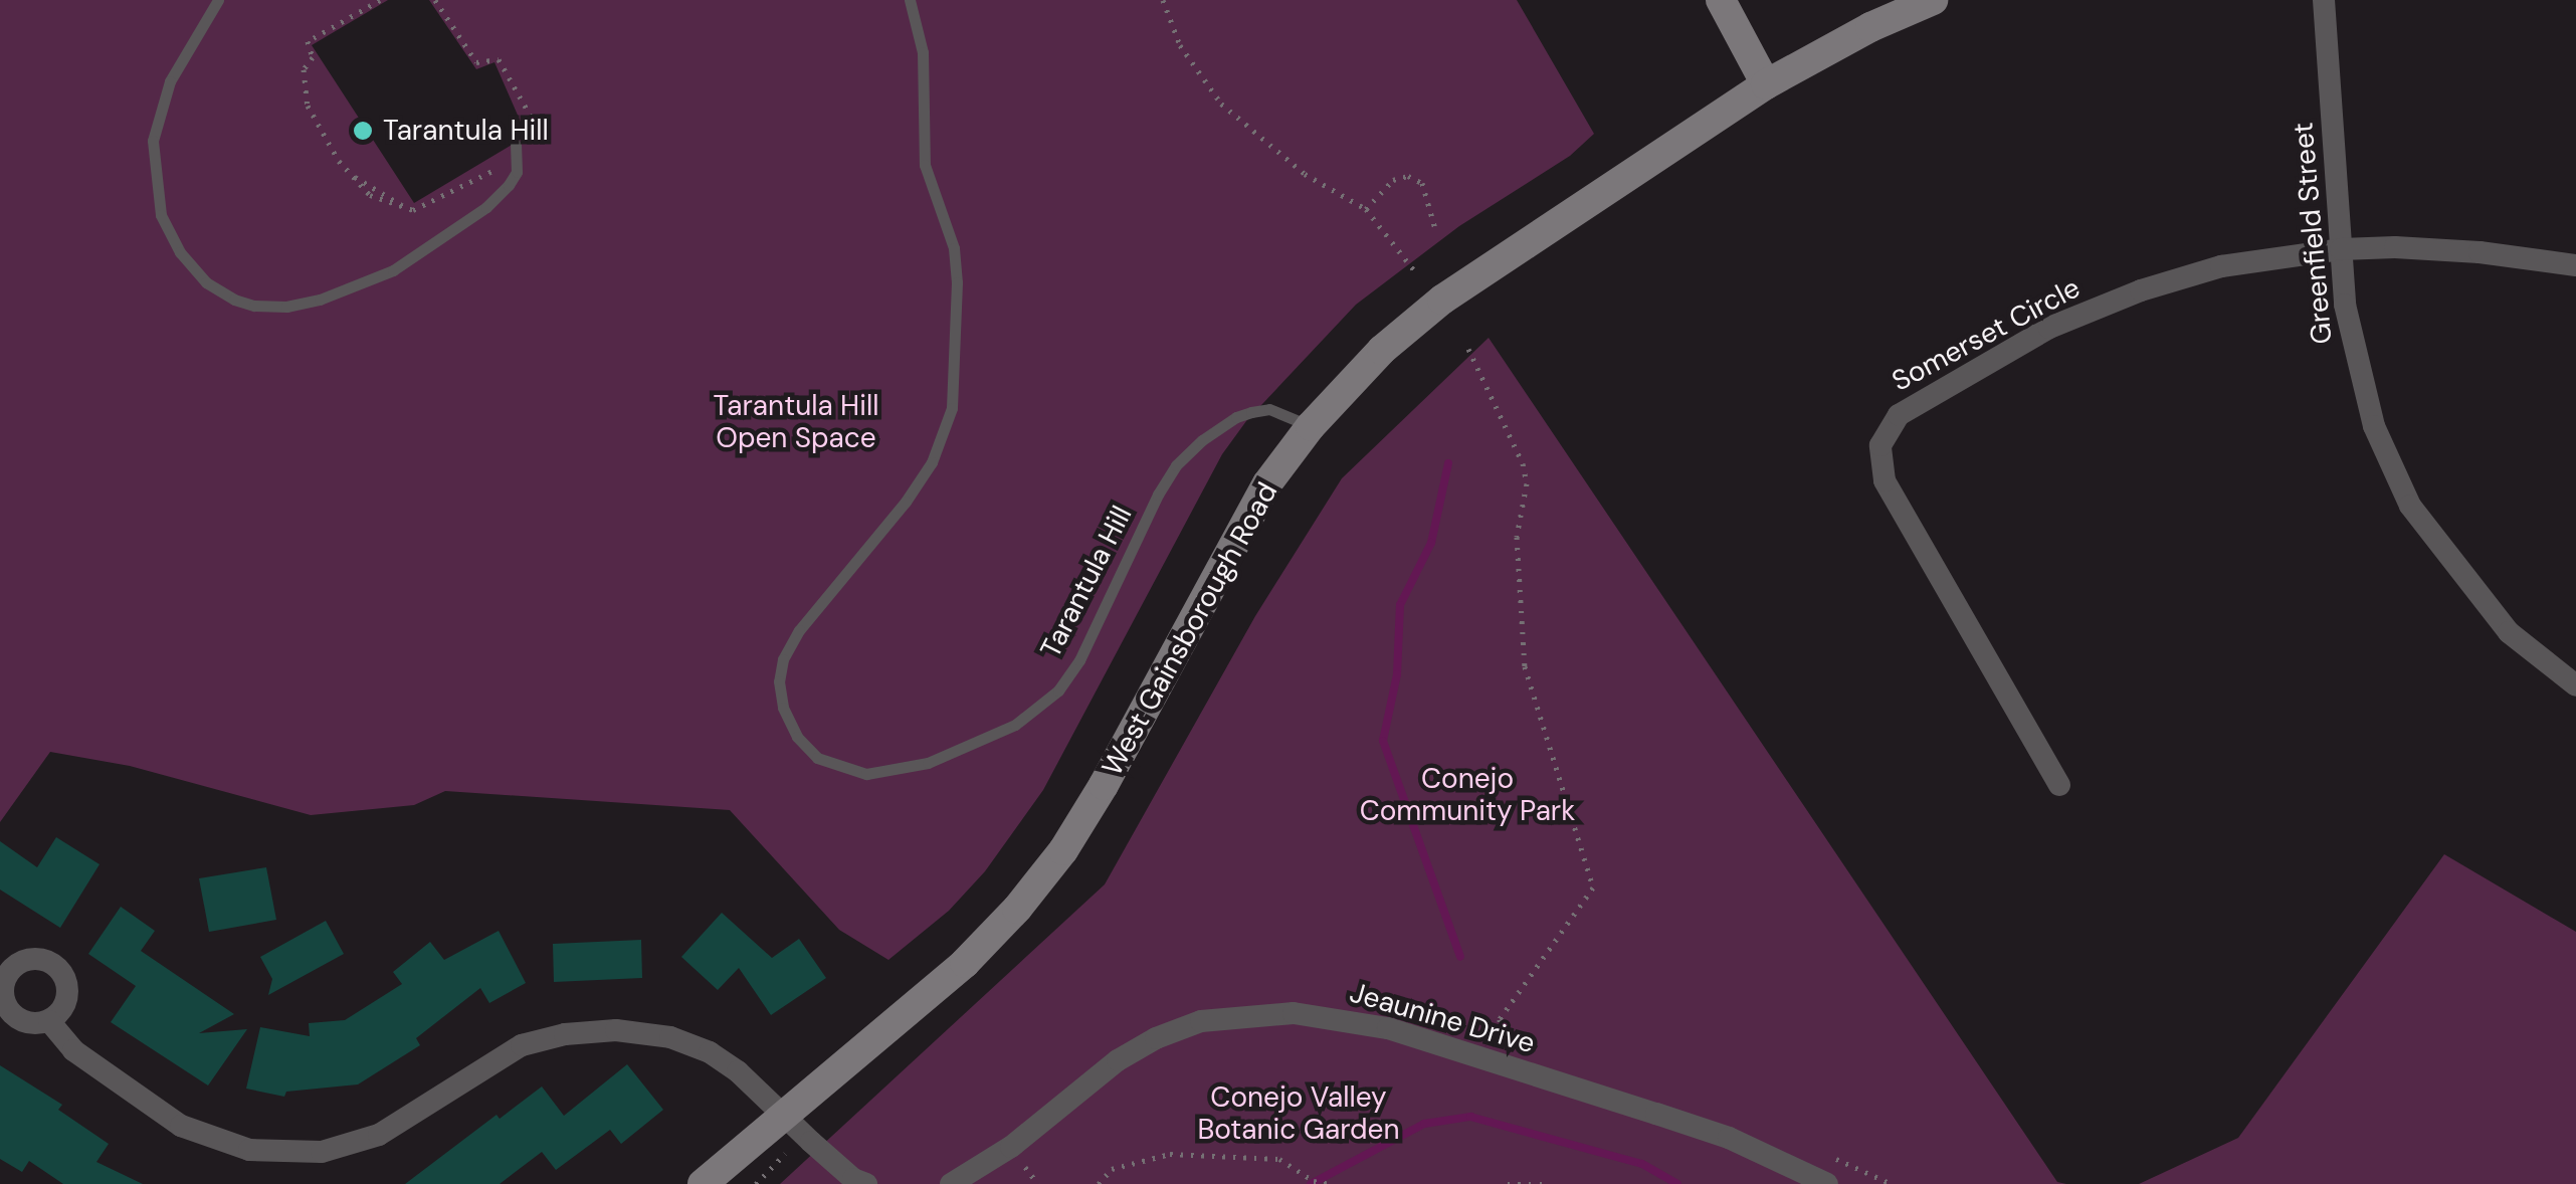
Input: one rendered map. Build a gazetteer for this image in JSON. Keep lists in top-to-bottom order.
{
  "streets": {
    "street": [
      "Greenfield Street",
      "Somerset Circle",
      "West Gainsborough Road",
      "Jeaunine Drive"
    ],
    "lane": ["Tarantula Hill"]
  },
  "crossings": [
    ["Greenfield Street", "Somerset Circle"],
    ["Tarantula Hill", "West Gainsborough Road"]
  ],
  "parks": ["Tarantula Hill Open Space", "Conejo Community Park", "Conejo Valley Botanic Garden"],
  "places": ["Tarantula Hill"]
}
